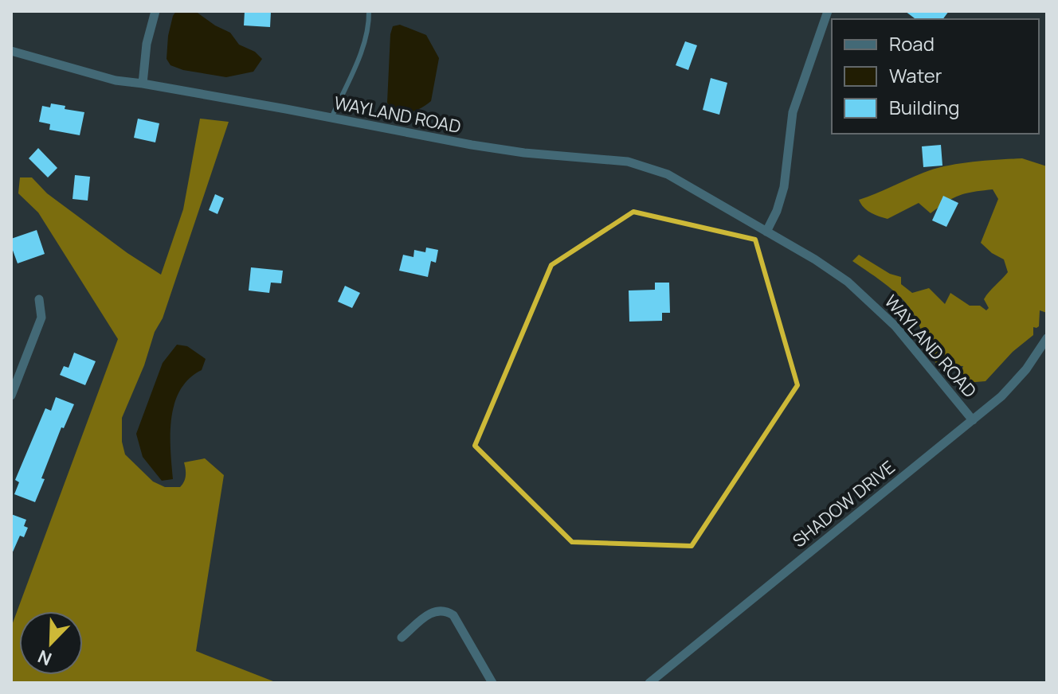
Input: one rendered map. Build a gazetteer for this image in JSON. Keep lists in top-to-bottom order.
{
  "streets": {
    "street": ["WAYLAND ROAD", "SHADOW DRIVE"]
  },
  "crossings": [
    ["WAYLAND ROAD", "SHADOW DRIVE"]
  ],
  "legend": ["Road", "Water", "Building"],
  "north": "bottom left"
}
